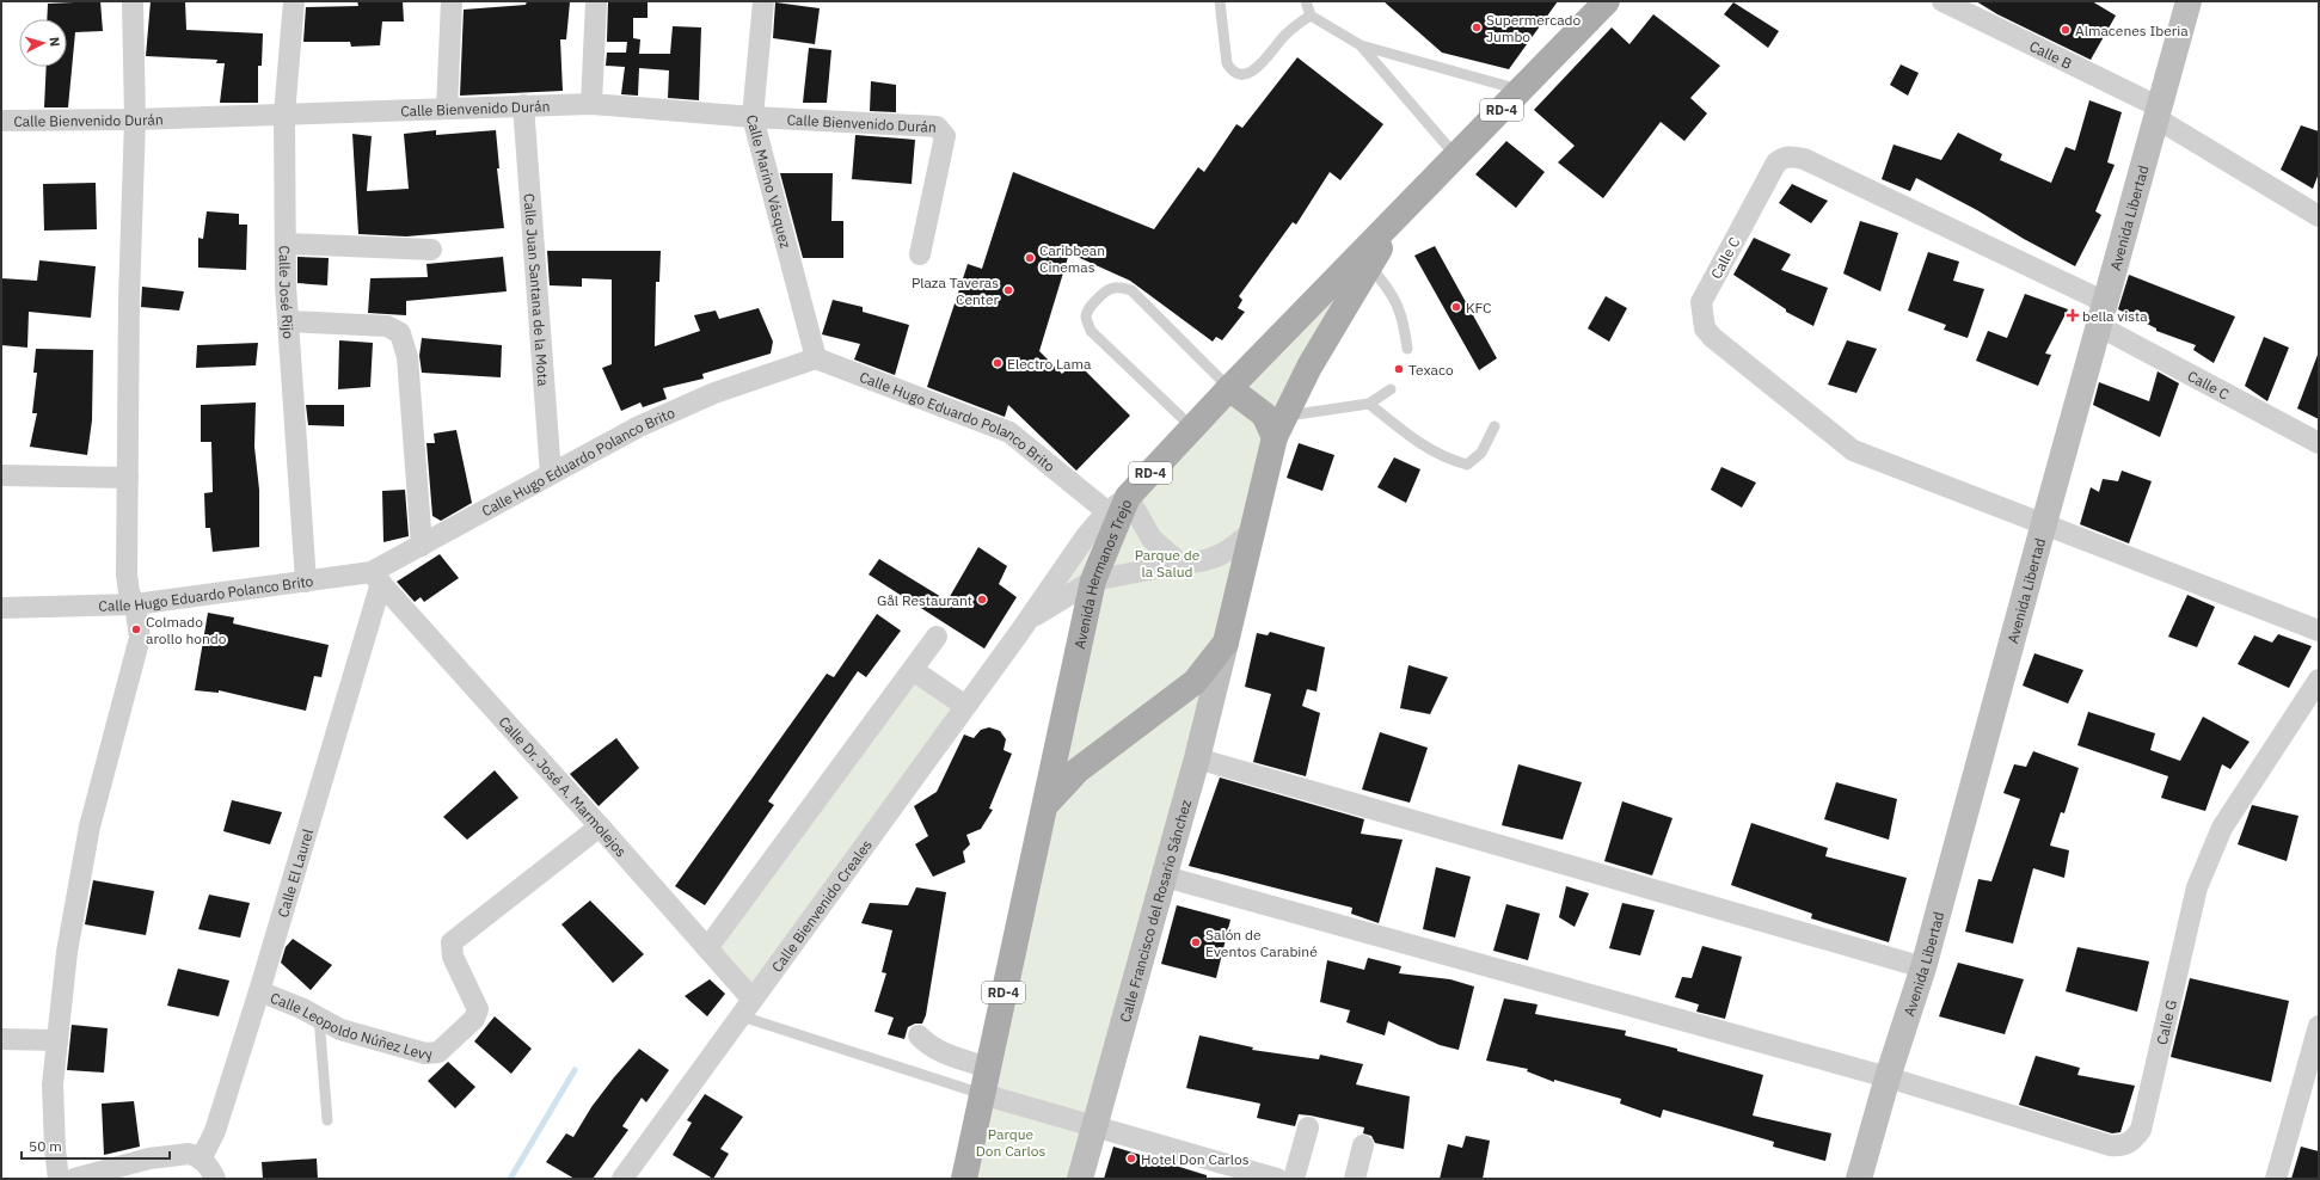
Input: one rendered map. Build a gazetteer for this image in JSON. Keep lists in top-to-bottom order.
{
  "streets": {
    "main road": ["RD-4", "Avenida Hermanos Trejo"],
    "street": [
      "Calle B",
      "Calle Bienvenido Durán",
      "Calle Marino Vásquez",
      "Avenida Libertad",
      "Calle C",
      "Calle Juan Santana de la Mota",
      "Calle José Rijo",
      "Calle Hugo Eduardo Polanco Brito",
      "Calle Dr. José A. Marmolejos",
      "Calle El Laurel",
      "Calle Bienvenido Creales",
      "Calle Francisco del Rosario Sánchez",
      "Calle Leopoldo Núñez Levy",
      "Calle G"
    ]
  },
  "crossings": [
    ["Calle B", "Avenida Libertad"],
    ["Calle Bienvenido Durán", "Calle Marino Vásquez"],
    ["Calle Bienvenido Durán", "Calle Juan Santana de la Mota"],
    ["Calle Bienvenido Durán", "Calle José Rijo"],
    ["Calle Marino Vásquez", "Calle Hugo Eduardo Polanco Brito"],
    ["Avenida Libertad", "Calle C"],
    ["Avenida Libertad", "Calle G"],
    ["Calle Juan Santana de la Mota", "Calle Hugo Eduardo Polanco Brito"],
    ["Calle José Rijo", "Calle Hugo Eduardo Polanco Brito"],
    ["Calle Hugo Eduardo Polanco Brito", "Avenida Hermanos Trejo"],
    ["Calle Hugo Eduardo Polanco Brito", "Calle Dr. José A. Marmolejos"],
    ["Calle Hugo Eduardo Polanco Brito", "Calle El Laurel"],
    ["Calle Hugo Eduardo Polanco Brito", "Calle Bienvenido Creales"],
    ["Avenida Hermanos Trejo", "Calle Bienvenido Creales"],
    ["Avenida Hermanos Trejo", "Calle Francisco del Rosario Sánchez"],
    ["Calle Dr. José A. Marmolejos", "Calle El Laurel"],
    ["Calle Dr. José A. Marmolejos", "Calle Bienvenido Creales"],
    ["Calle Dr. José A. Marmolejos", "Calle Leopoldo Núñez Levy"],
    ["Calle El Laurel", "Calle Leopoldo Núñez Levy"],
    ["Calle Francisco del Rosario Sánchez", "Calle G"]
  ],
  "parks": ["Parque de la Salud", "Parque Don Carlos"],
  "places": {
    "other": [
      "Supermercado Jumbo",
      "Almacenes Iberia",
      "Caribbean Cinemas",
      "Plaza Taveras Center",
      "KFC",
      "Electro Lama",
      "Texaco",
      "Gål Restaurant",
      "Colmado arollo hondo",
      "Salón de Eventos Carabiné",
      "Hotel Don Carlos"
    ],
    "health": ["bella vista"]
  },
  "scale_bar": "50 m",
  "north": "right"
}
